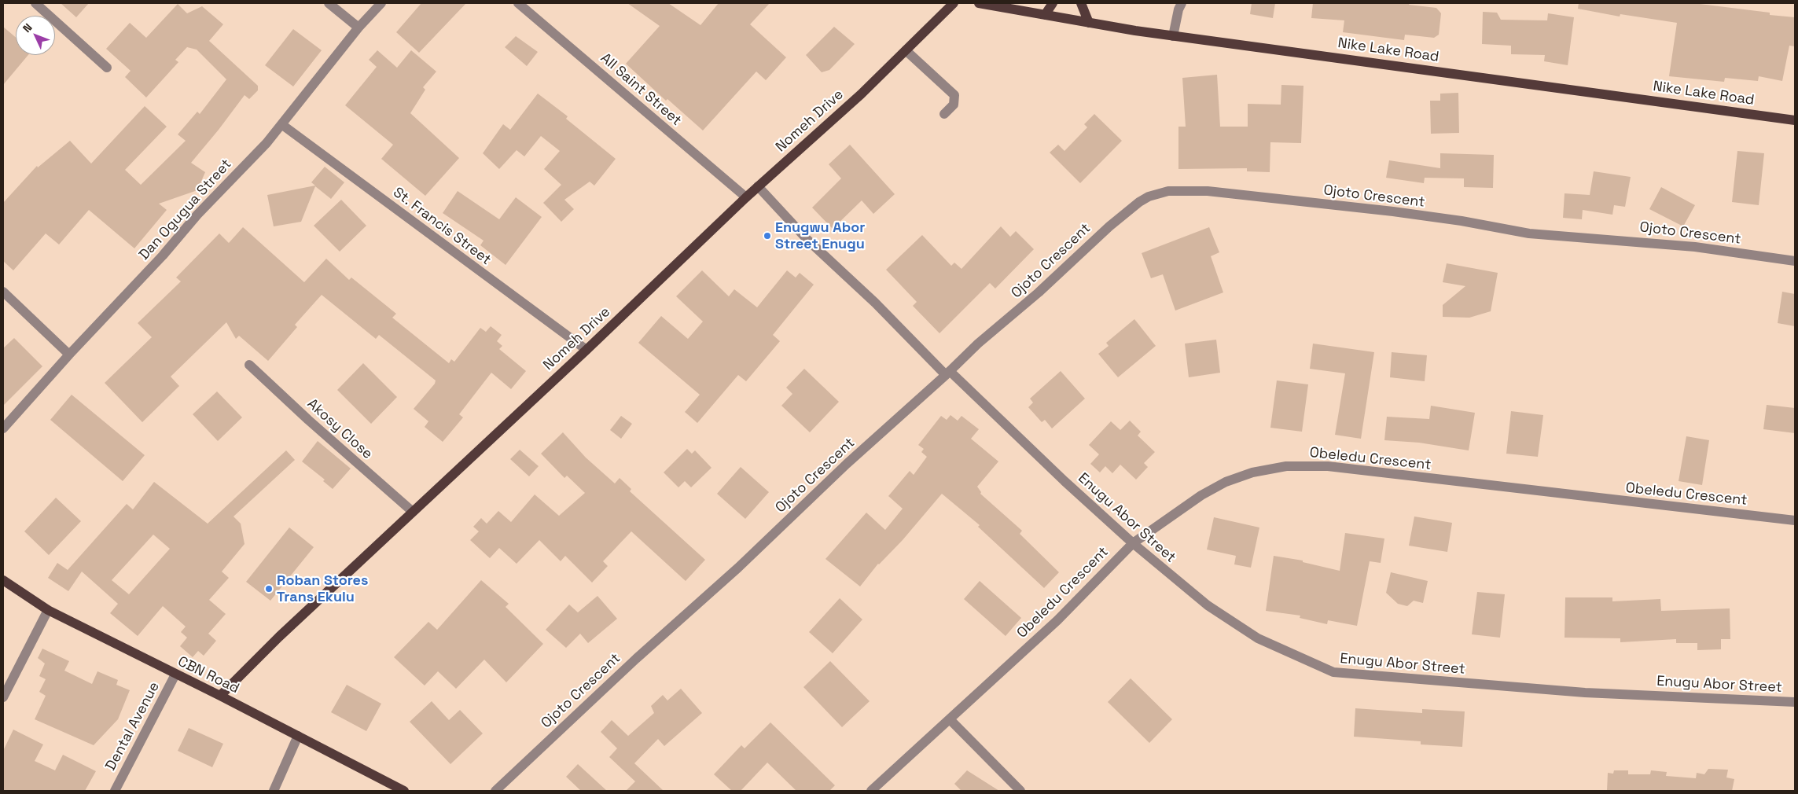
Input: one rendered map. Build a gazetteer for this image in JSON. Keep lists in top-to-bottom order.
{
  "streets": {
    "main road": ["Nike Lake Road", "Nomeh Drive", "CBN Road"],
    "street": [
      "All Saint Street",
      "Ojoto Crescent",
      "Dan Ogugua Street",
      "St. Francis Street",
      "Akosy Close",
      "Obeledu Crescent",
      "Enugu Abor Street",
      "Dental Avenue"
    ]
  },
  "crossings": [
    ["All Saint Street", "Nomeh Drive"],
    ["Nomeh Drive", "St. Francis Street"],
    ["Nomeh Drive", "Akosy Close"],
    ["Nomeh Drive", "Enugu Abor Street"],
    ["Nomeh Drive", "CBN Road"],
    ["Ojoto Crescent", "Enugu Abor Street"],
    ["Dan Ogugua Street", "St. Francis Street"],
    ["Obeledu Crescent", "Enugu Abor Street"],
    ["CBN Road", "Dental Avenue"]
  ],
  "places": ["Enugwu Abor Street Enugu", "Roban Stores Trans Ekulu"],
  "north": "top left"
}
